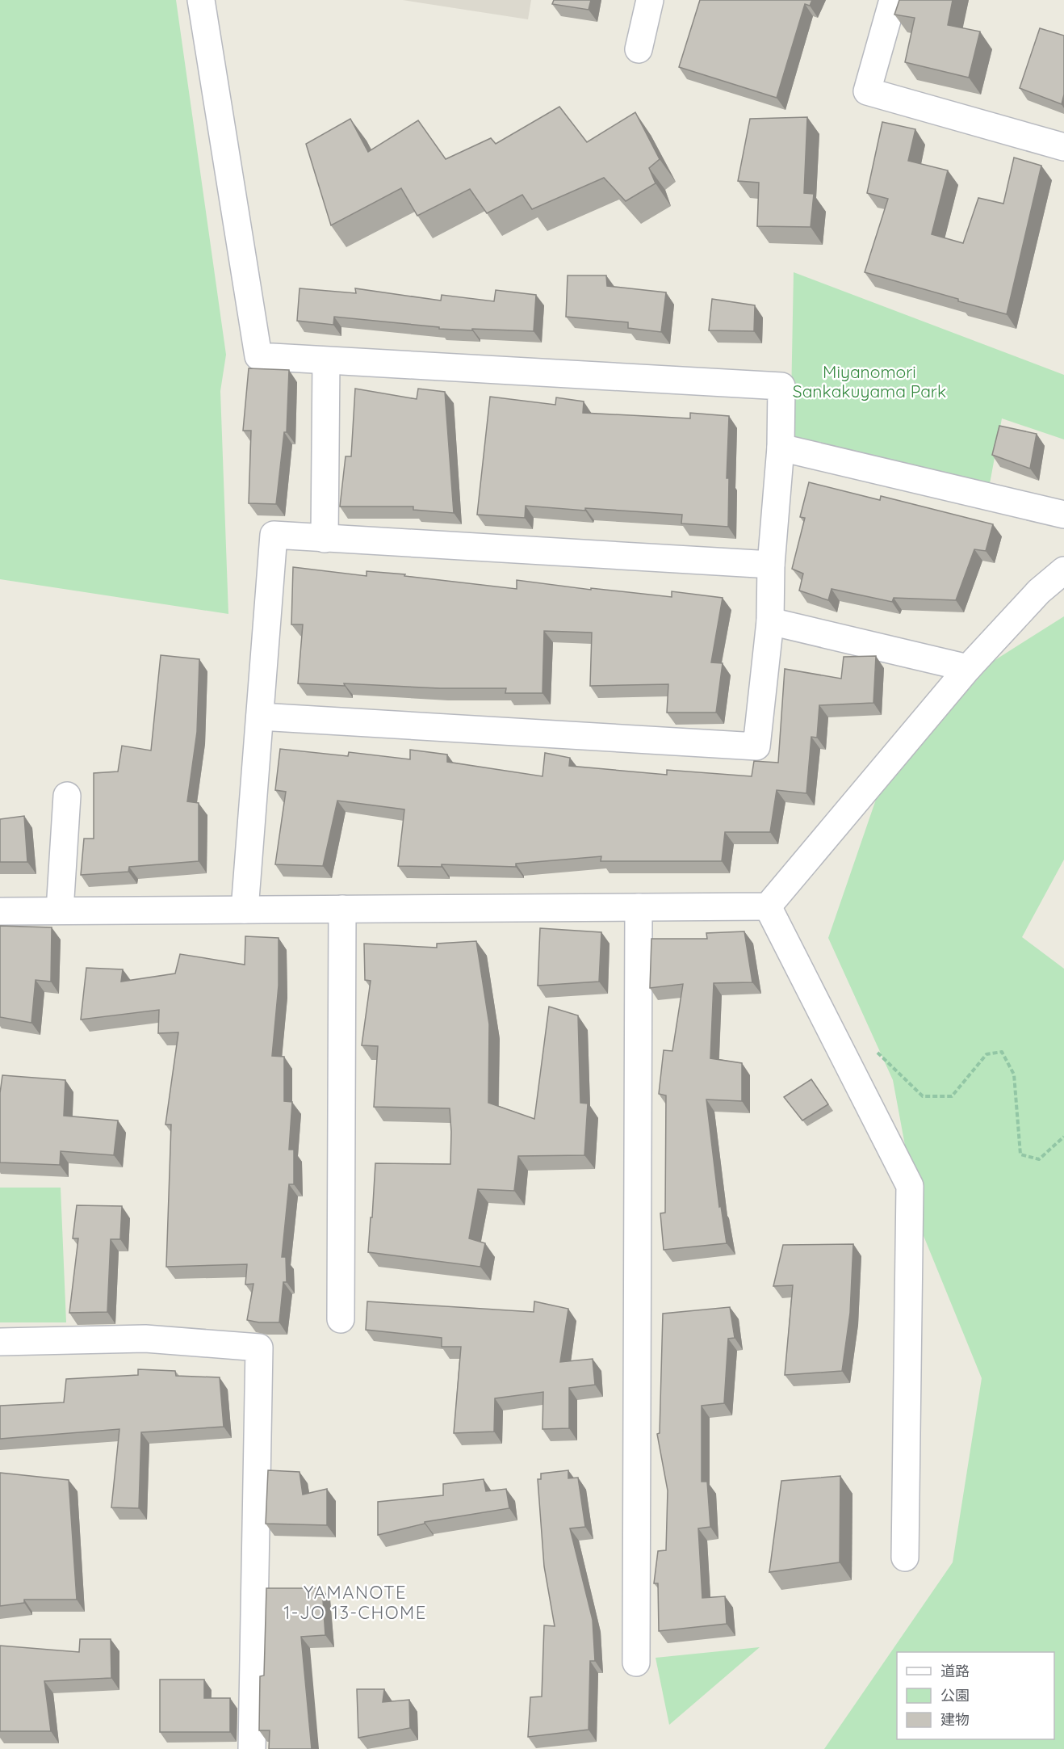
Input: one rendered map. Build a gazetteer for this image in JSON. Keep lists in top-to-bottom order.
{
  "districts": ["YAMANOTE 1-JO 13-CHOME"],
  "parks": ["Miyanomori Sankakuyama Park"],
  "legend": ["道路", "公園", "建物"]
}
